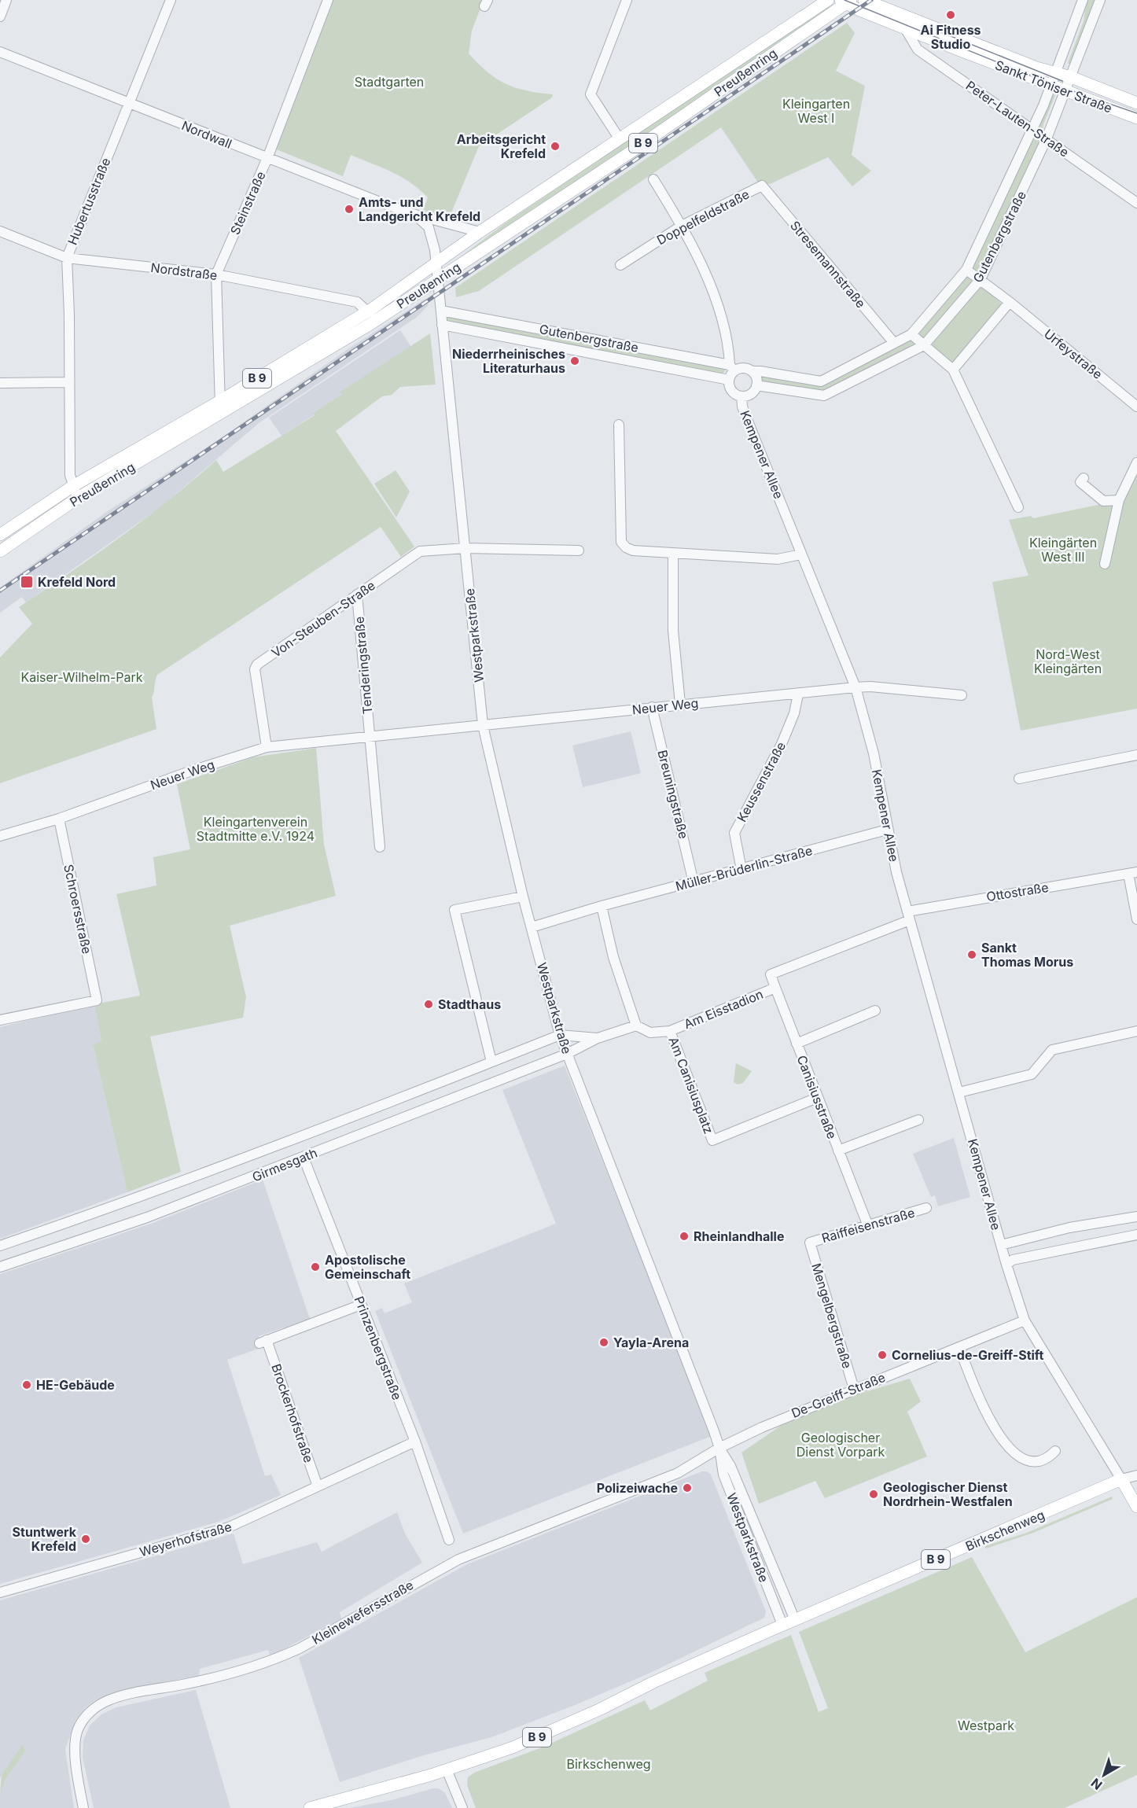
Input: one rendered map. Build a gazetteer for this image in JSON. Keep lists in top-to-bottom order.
{
  "streets": {
    "main road": [
      "Preußenring",
      "Sankt Töniser Straße",
      "B 9",
      "Kempener Allee",
      "Birkschenweg"
    ],
    "street": [
      "Peter-Lauten-Straße",
      "Nordwall",
      "Hubertusstraße",
      "Steinstraße",
      "Doppelfeldstraße",
      "Gutenbergstraße",
      "Stresemannstraße",
      "Nordstraße",
      "Urfeystraße",
      "Von-Steuben-Straße",
      "Westparkstraße",
      "Tenderingstraße",
      "Neuer Weg",
      "Keussenstraße",
      "Breuningstraße",
      "Müller-Brüderlin-Straße",
      "Ottostraße",
      "Schroersstraße",
      "Am Eisstadion",
      "Am Canisiusplatz",
      "Canisiusstraße",
      "Girmesgath",
      "Raiffeisenstraße",
      "Mengelbergstraße",
      "Prinzenbergstraße",
      "De-Greiff-Straße",
      "Brockerhofstraße",
      "Weyerhofstraße",
      "Kleinewefersstraße"
    ]
  },
  "crossings": [
    ["Preußenring", "Sankt Töniser Straße"],
    ["Preußenring", "Nordwall"],
    ["Preußenring", "Hubertusstraße"],
    ["Preußenring", "Steinstraße"],
    ["Preußenring", "Nordstraße"],
    ["Preußenring", "Westparkstraße"],
    ["Sankt Töniser Straße", "Peter-Lauten-Straße"],
    ["Sankt Töniser Straße", "Gutenbergstraße"],
    ["Peter-Lauten-Straße", "Gutenbergstraße"],
    ["Nordwall", "Hubertusstraße"],
    ["Nordwall", "Steinstraße"],
    ["Nordwall", "Westparkstraße"],
    ["Hubertusstraße", "Nordstraße"],
    ["Steinstraße", "Nordstraße"],
    ["Doppelfeldstraße", "Stresemannstraße"],
    ["Gutenbergstraße", "Stresemannstraße"],
    ["Gutenbergstraße", "Urfeystraße"],
    ["Gutenbergstraße", "Kempener Allee"],
    ["Gutenbergstraße", "Westparkstraße"],
    ["Kempener Allee", "Neuer Weg"],
    ["Kempener Allee", "Müller-Brüderlin-Straße"],
    ["Kempener Allee", "Ottostraße"],
    ["Kempener Allee", "Am Eisstadion"],
    ["Kempener Allee", "De-Greiff-Straße"],
    ["Kempener Allee", "Birkschenweg"],
    ["Von-Steuben-Straße", "Westparkstraße"],
    ["Von-Steuben-Straße", "Tenderingstraße"],
    ["Von-Steuben-Straße", "Neuer Weg"],
    ["Westparkstraße", "Neuer Weg"],
    ["Westparkstraße", "Müller-Brüderlin-Straße"],
    ["Westparkstraße", "Girmesgath"],
    ["Westparkstraße", "De-Greiff-Straße"],
    ["Westparkstraße", "Birkschenweg"],
    ["Westparkstraße", "Kleinewefersstraße"],
    ["Tenderingstraße", "Neuer Weg"],
    ["Neuer Weg", "Keussenstraße"],
    ["Neuer Weg", "Breuningstraße"],
    ["Neuer Weg", "Schroersstraße"],
    ["Keussenstraße", "Müller-Brüderlin-Straße"],
    ["Breuningstraße", "Müller-Brüderlin-Straße"],
    ["Ottostraße", "Am Eisstadion"],
    ["Am Eisstadion", "Am Canisiusplatz"],
    ["Am Eisstadion", "Canisiusstraße"],
    ["Am Canisiusplatz", "Canisiusstraße"],
    ["Canisiusstraße", "Raiffeisenstraße"],
    ["Girmesgath", "Prinzenbergstraße"],
    ["Raiffeisenstraße", "Mengelbergstraße"],
    ["Mengelbergstraße", "De-Greiff-Straße"],
    ["Prinzenbergstraße", "Brockerhofstraße"],
    ["Prinzenbergstraße", "Weyerhofstraße"],
    ["De-Greiff-Straße", "Kleinewefersstraße"],
    ["Brockerhofstraße", "Weyerhofstraße"]
  ],
  "parks": [
    "Stadtgarten",
    "Kleingarten West I",
    "Kleingärten West III",
    "Nord-West Kleingärten",
    "Kaiser-Wilhelm-Park",
    "Kleingartenverein Stadtmitte e.V. 1924",
    "Geologischer Dienst Vorpark",
    "Westpark",
    "Birkschenweg"
  ],
  "places": {
    "other": [
      "Ai Fitness Studio",
      "Arbeitsgericht Krefeld",
      "Amts- und Landgericht Krefeld",
      "Niederrheinisches Literaturhaus",
      "Sankt Thomas Morus",
      "Stadthaus",
      "Rheinlandhalle",
      "Apostolische Gemeinschaft",
      "Yayla-Arena",
      "Cornelius-de-Greiff-Stift",
      "HE-Gebäude",
      "Polizeiwache",
      "Geologischer Dienst Nordrhein-Westfalen",
      "Stuntwerk Krefeld"
    ],
    "transit": ["Krefeld Nord"]
  },
  "north": "bottom left"
}
